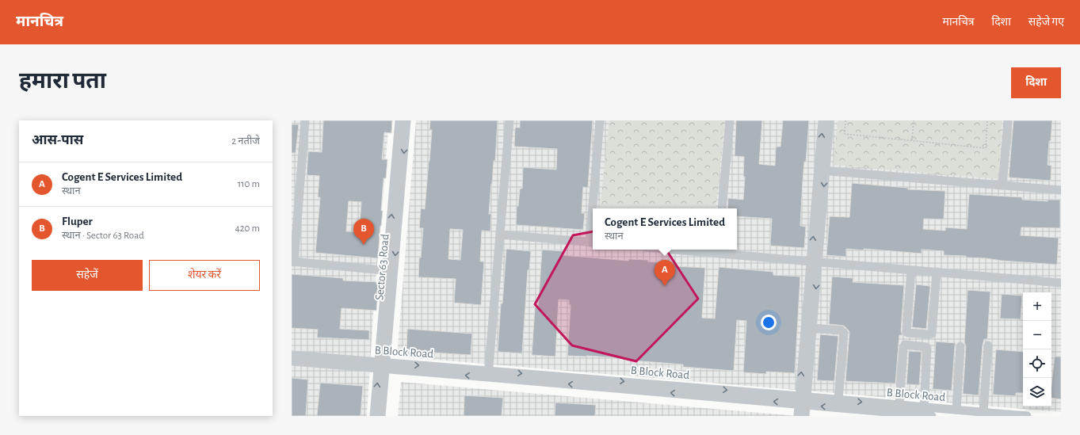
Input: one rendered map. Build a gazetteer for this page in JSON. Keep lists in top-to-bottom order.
{
  "streets": {
    "street": ["Sector 63 Road", "B Block Road"]
  },
  "crossings": [
    ["Sector 63 Road", "B Block Road"]
  ],
  "page": {
    "header": "मानचित्र",
    "nav": ["मानचित्र", "दिशा", "सहेजे गए"],
    "buttons": [
      "दिशा",
      ["सहेजें", "शेयर करें"]
    ],
    "title": "हमारा पता",
    "heading": ["आस-पास", "2 नतीजे"],
    "list": [
      {
        "mark": "A",
        "name": "Cogent E Services Limited",
        "note": "स्थान",
        "value": "110 m"
      },
      {
        "mark": "B",
        "name": "Fluper",
        "note": "स्थान · Sector 63 Road",
        "value": "420 m"
      }
    ],
    "popup": ["Cogent E Services Limited", "स्थान"],
    "pins": ["B", "A"],
    "map_buttons": ["+", "−"]
  }
}
